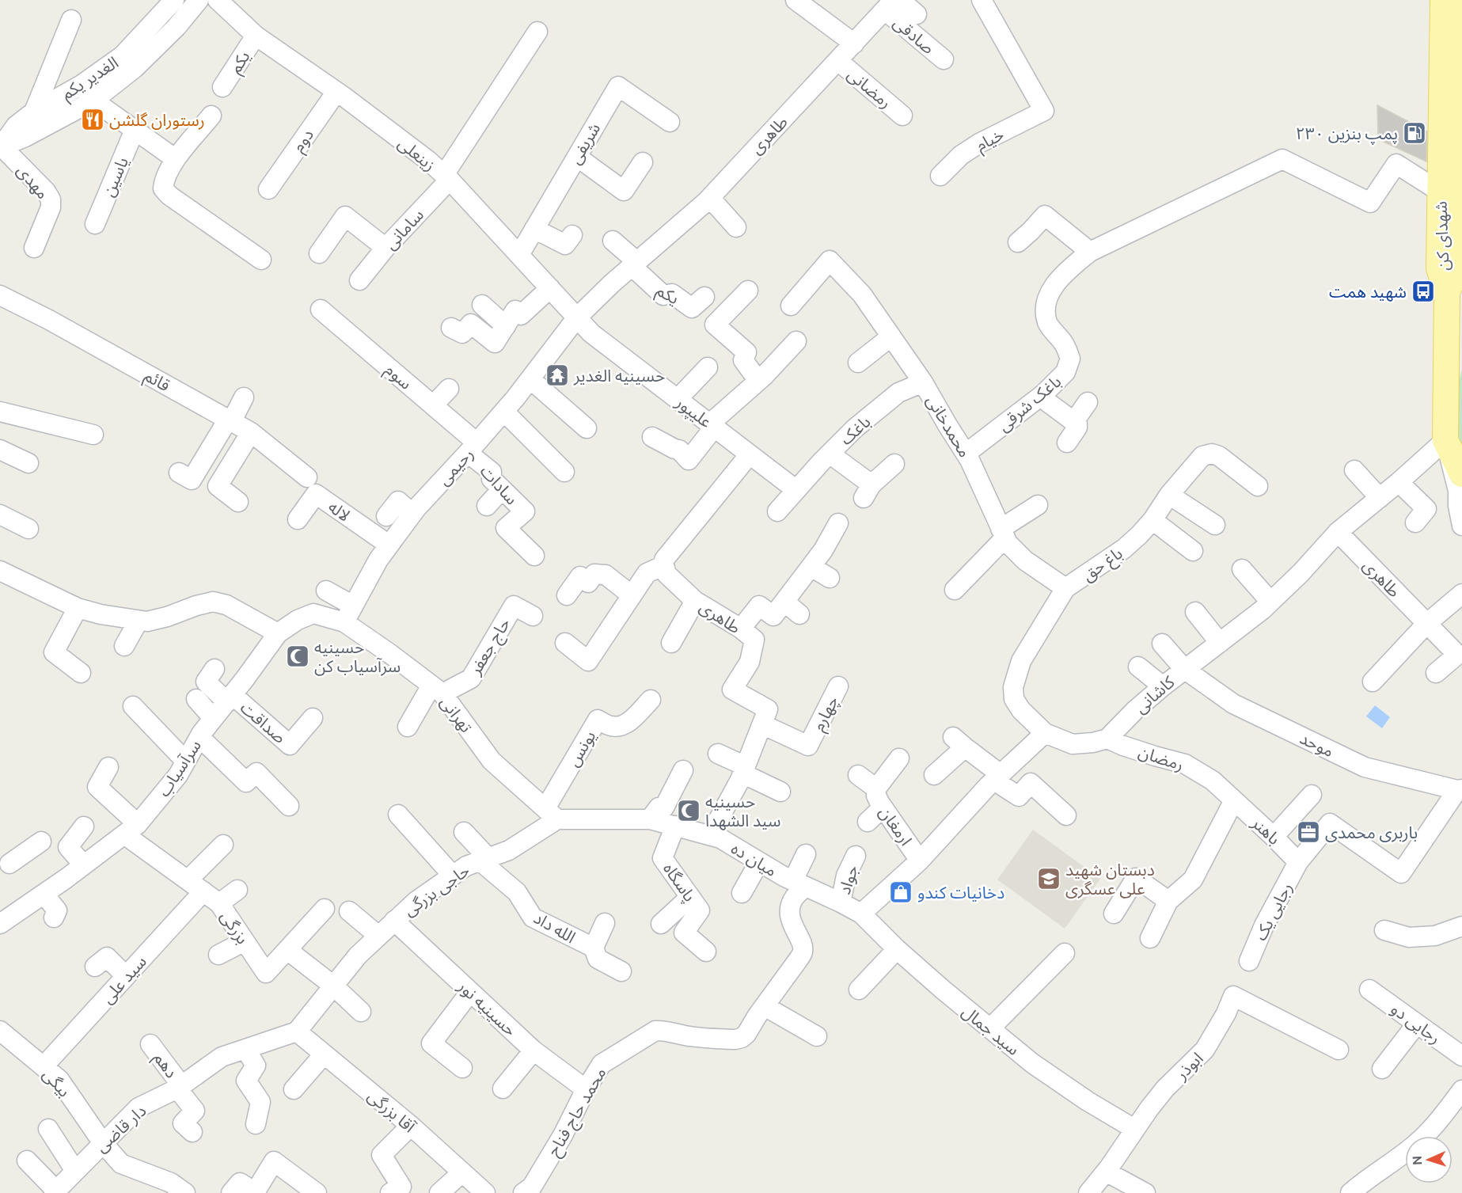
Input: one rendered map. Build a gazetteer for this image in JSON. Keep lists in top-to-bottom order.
{
  "streets": {
    "main road": ["شهدای کن"],
    "street": [
      "صادقی",
      "یکم",
      "الغدیر یکم",
      "رمضانی",
      "طاهری",
      "خیام",
      "دوم",
      "شریفی",
      "زینعلی",
      "یاسین",
      "مهدی",
      "سامانی",
      "سوم",
      "قائم",
      "باغک شرقی",
      "علیپور",
      "محمدخانی",
      "باغک",
      "رحیمی",
      "سادات",
      "لاله",
      "باغ حق",
      "حاج جعفر",
      "کاشانی",
      "چهارم",
      "تهرانی",
      "صداقت",
      "موحد",
      "یونس",
      "رمضان",
      "سرآسیاب",
      "ارمغان",
      "باهنر",
      "میان ده",
      "جواد",
      "پاسگاه",
      "حاجی بزرگی",
      "رجایی یک",
      "بزرگی",
      "الله داد",
      "سید علی",
      "حسینیه نور",
      "رجایی دو",
      "سید جمال",
      "دهم",
      "ابوذر",
      "بیگی",
      "آقا بزرگی",
      "محمد حاج فناح",
      "دار قاضی"
    ]
  },
  "crossings": [
    ["صادقی", "طاهری"],
    ["یکم", "طاهری"],
    ["یکم", "زینعلی"],
    ["الغدیر یکم", "مهدی"],
    ["رمضانی", "طاهری"],
    ["طاهری", "زینعلی"],
    ["طاهری", "رحیمی"],
    ["طاهری", "کاشانی"],
    ["طاهری", "چهارم"],
    ["طاهری", "میان ده"],
    ["دوم", "زینعلی"],
    ["شریفی", "زینعلی"],
    ["زینعلی", "سامانی"],
    ["زینعلی", "علیپور"],
    ["زینعلی", "رحیمی"],
    ["سوم", "رحیمی"],
    ["سوم", "سادات"],
    ["باغک شرقی", "محمدخانی"],
    ["علیپور", "باغک"],
    ["محمدخانی", "باغک"],
    ["محمدخانی", "باغ حق"],
    ["رحیمی", "سادات"],
    ["رحیمی", "لاله"],
    ["رحیمی", "تهرانی"],
    ["رحیمی", "سرآسیاب"],
    ["حاج جعفر", "تهرانی"],
    ["کاشانی", "موحد"],
    ["کاشانی", "رمضان"],
    ["تهرانی", "یونس"],
    ["تهرانی", "سرآسیاب"],
    ["تهرانی", "میان ده"],
    ["تهرانی", "حاجی بزرگی"],
    ["صداقت", "سرآسیاب"],
    ["موحد", "رجایی یک"],
    ["یونس", "میان ده"],
    ["یونس", "حاجی بزرگی"],
    ["رمضان", "باهنر"],
    ["سرآسیاب", "بزرگی"],
    ["باهنر", "رجایی یک"],
    ["میان ده", "جواد"],
    ["میان ده", "پاسگاه"],
    ["میان ده", "حاجی بزرگی"],
    ["میان ده", "سید جمال"],
    ["میان ده", "محمد حاج فناح"],
    ["حاجی بزرگی", "الله داد"],
    ["حاجی بزرگی", "حسینیه نور"],
    ["حاجی بزرگی", "آقا بزرگی"],
    ["حاجی بزرگی", "دار قاضی"],
    ["بزرگی", "سید علی"],
    ["سید علی", "بیگی"],
    ["حسینیه نور", "محمد حاج فناح"],
    ["سید جمال", "ابوذر"],
    ["دهم", "دار قاضی"],
    ["بیگی", "دار قاضی"],
    ["آقا بزرگی", "دار قاضی"]
  ],
  "places": {
    "restaurant": ["رستوران گلشن"],
    "fuel station": ["پمپ بنزین ۲۳۰"],
    "bus stop": ["شهید همت"],
    "temple": ["حسینیه الغدیر"],
    "mosque": ["حسینیه سرآسیاب کن", "حسینیه سید الشهدا"],
    "office": ["باربری محمدی"],
    "school or university": ["دبستان شهید علی عسگری"],
    "shop": ["دخانیات کندو"]
  },
  "north": "left"
}
